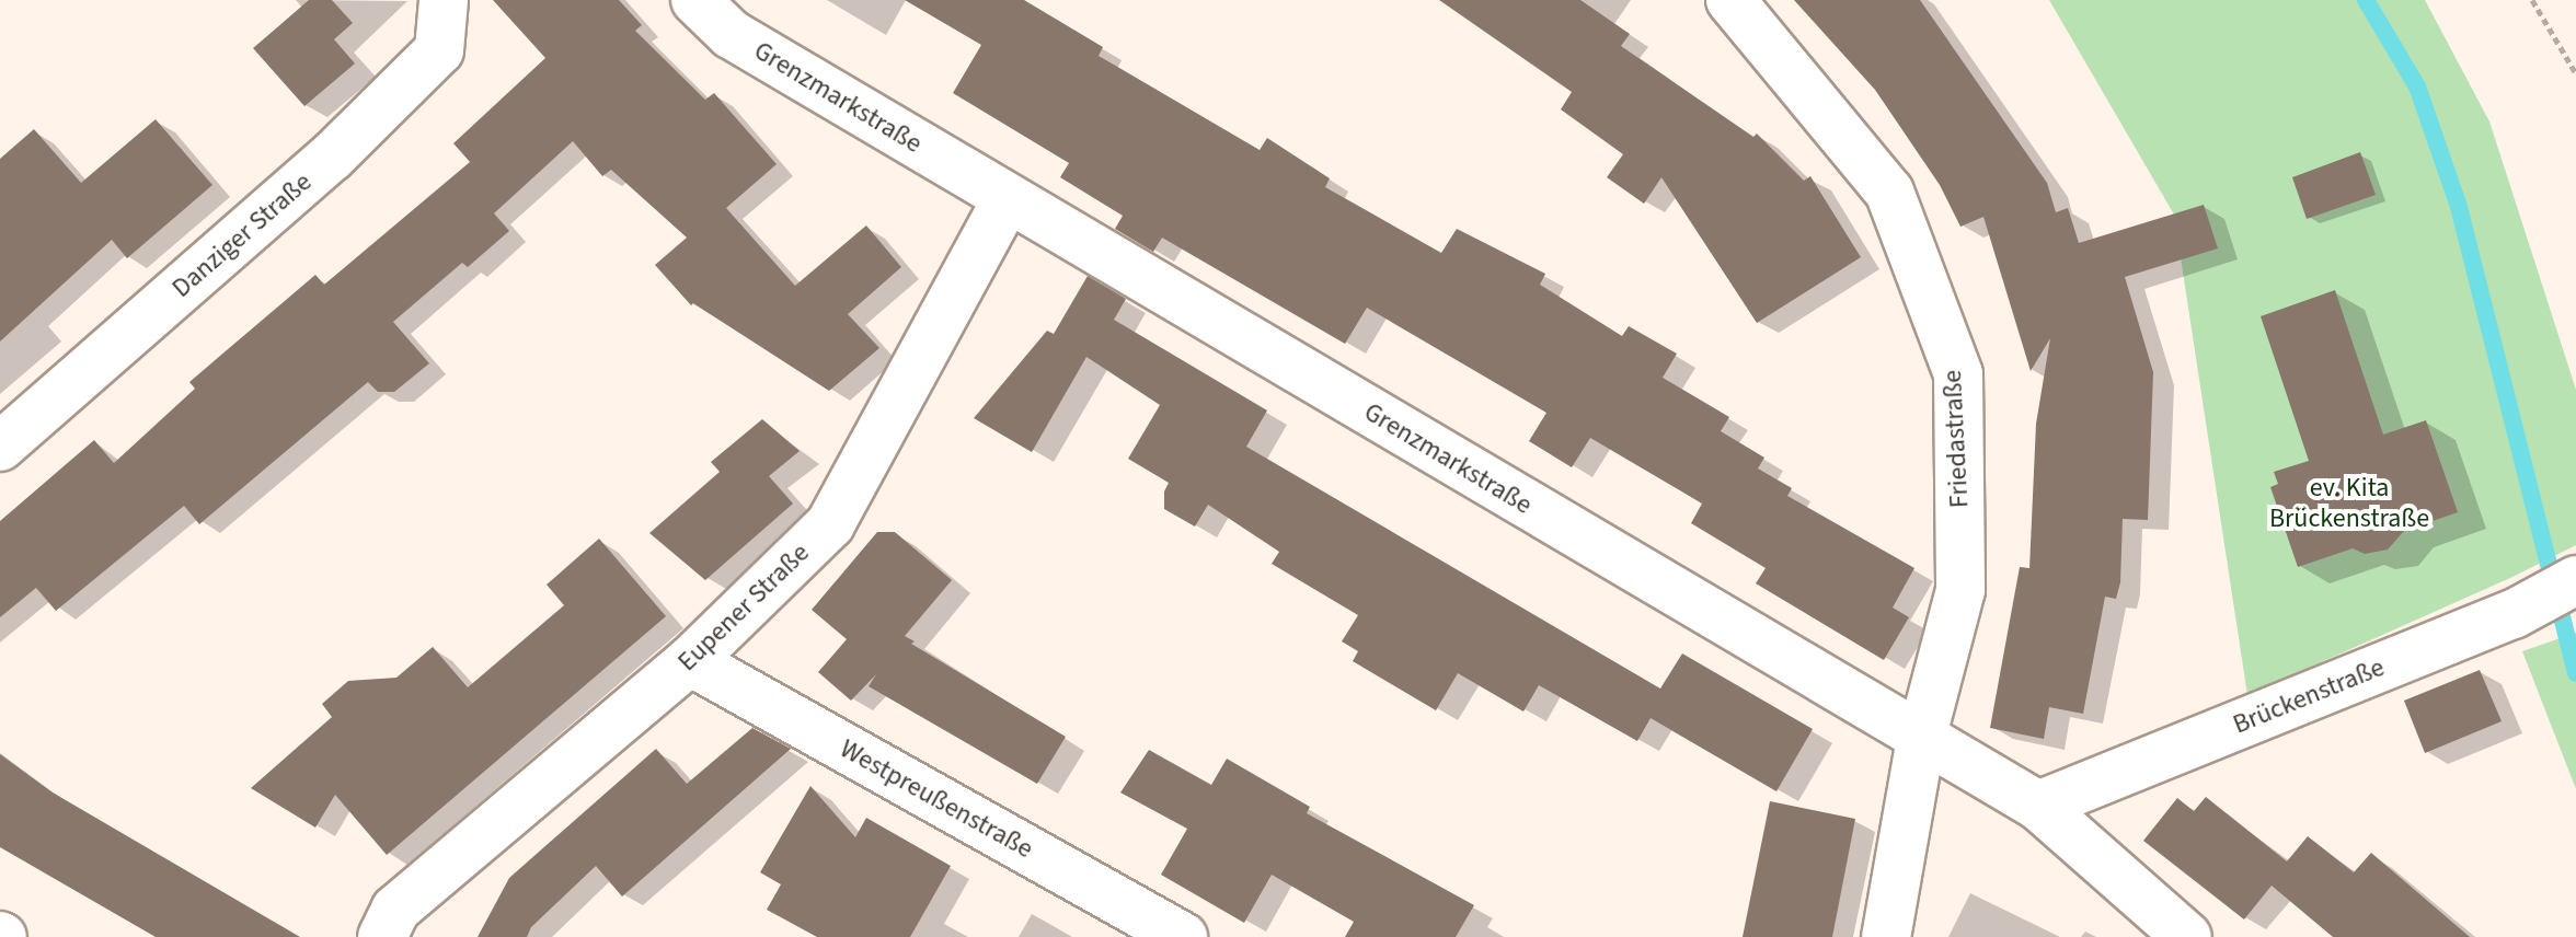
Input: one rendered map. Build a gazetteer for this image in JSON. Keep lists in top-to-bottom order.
{
  "streets": {
    "street": [
      "Grenzmarkstraße",
      "Danziger Straße",
      "Friedastraße",
      "Eupener Straße",
      "Brückenstraße",
      "Westpreußenstraße"
    ]
  },
  "crossings": [
    ["Grenzmarkstraße", "Friedastraße"],
    ["Grenzmarkstraße", "Eupener Straße"],
    ["Grenzmarkstraße", "Brückenstraße"],
    ["Eupener Straße", "Westpreußenstraße"]
  ],
  "parks": ["ev. Kita Brückenstraße"]
}
